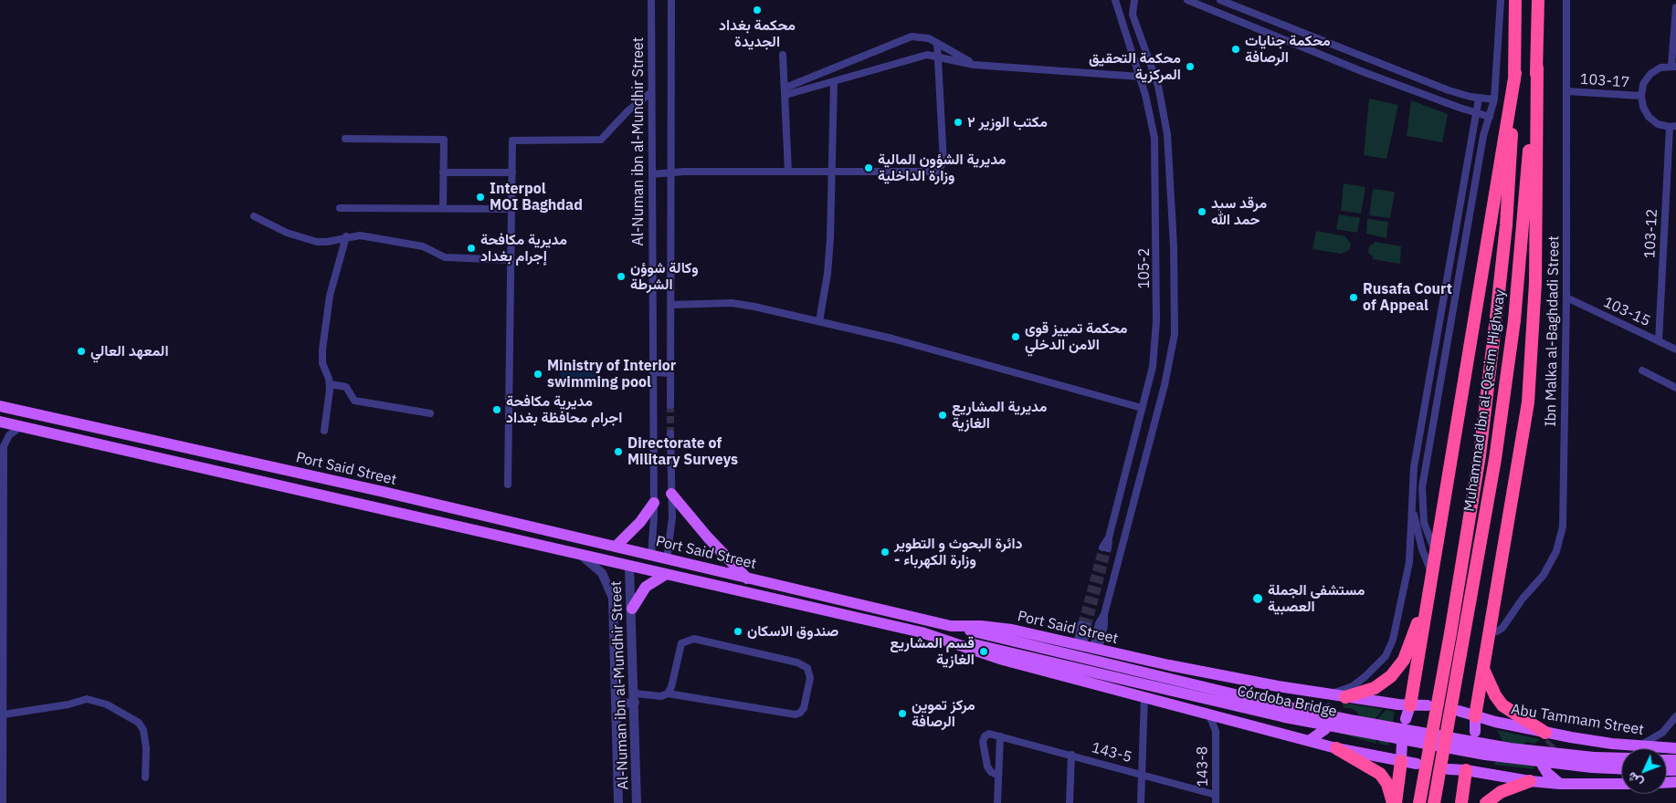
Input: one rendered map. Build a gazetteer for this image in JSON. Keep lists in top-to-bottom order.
{
  "streets": {
    "highway": ["Muhammad ibn al-Qasim Highway"],
    "main road": ["Port Said Street", "Córdoba Bridge", "Abu Tammam Street"],
    "street": [
      "103-17",
      "Al-Numan ibn al-Mundhir Street",
      "103-12",
      "105-2",
      "103-15",
      "Ibn Malka al-Baghdadi Street",
      "143-5",
      "143-8"
    ]
  },
  "crossings": [
    ["103-17", "Ibn Malka al-Baghdadi Street"],
    ["Al-Numan ibn al-Mundhir Street", "Port Said Street"],
    ["103-12", "103-15"],
    ["103-15", "Ibn Malka al-Baghdadi Street"],
    ["Port Said Street", "Córdoba Bridge"],
    ["Port Said Street", "143-8"],
    ["143-5", "143-8"]
  ],
  "places": [
    "محكمة بغداد الجديدة",
    "محكمة جنايات الرصافة",
    "محكمة التحقيق المركزية",
    "مكتب الوزير ٢",
    "مديرية الشؤون المالية وزارة الداخلية",
    "Interpol MOI Baghdad",
    "مرقد سيد حمد الله",
    "مديرية مكافحة إجرام بغداد",
    "وكالة شوؤن الشرطة",
    "Rusafa Court of Appeal",
    "محكمة تمييز قوى الامن الدخلي",
    "المعهد العالي",
    "Ministry of Interior swimming pool",
    "مديرية مكافحة اجرام محافظة بغداد",
    "مديرية المشاريع الغازية",
    "Directorate of Military Surveys",
    "دائرة البحوث و التطوير - وزارة الكهرباء",
    "مستشفى الجملة العصبية",
    "صندوق الاسكان",
    "قسم المشاريع الغازية",
    "مركز تموين الرصافة"
  ],
  "north": "bottom left"
}
